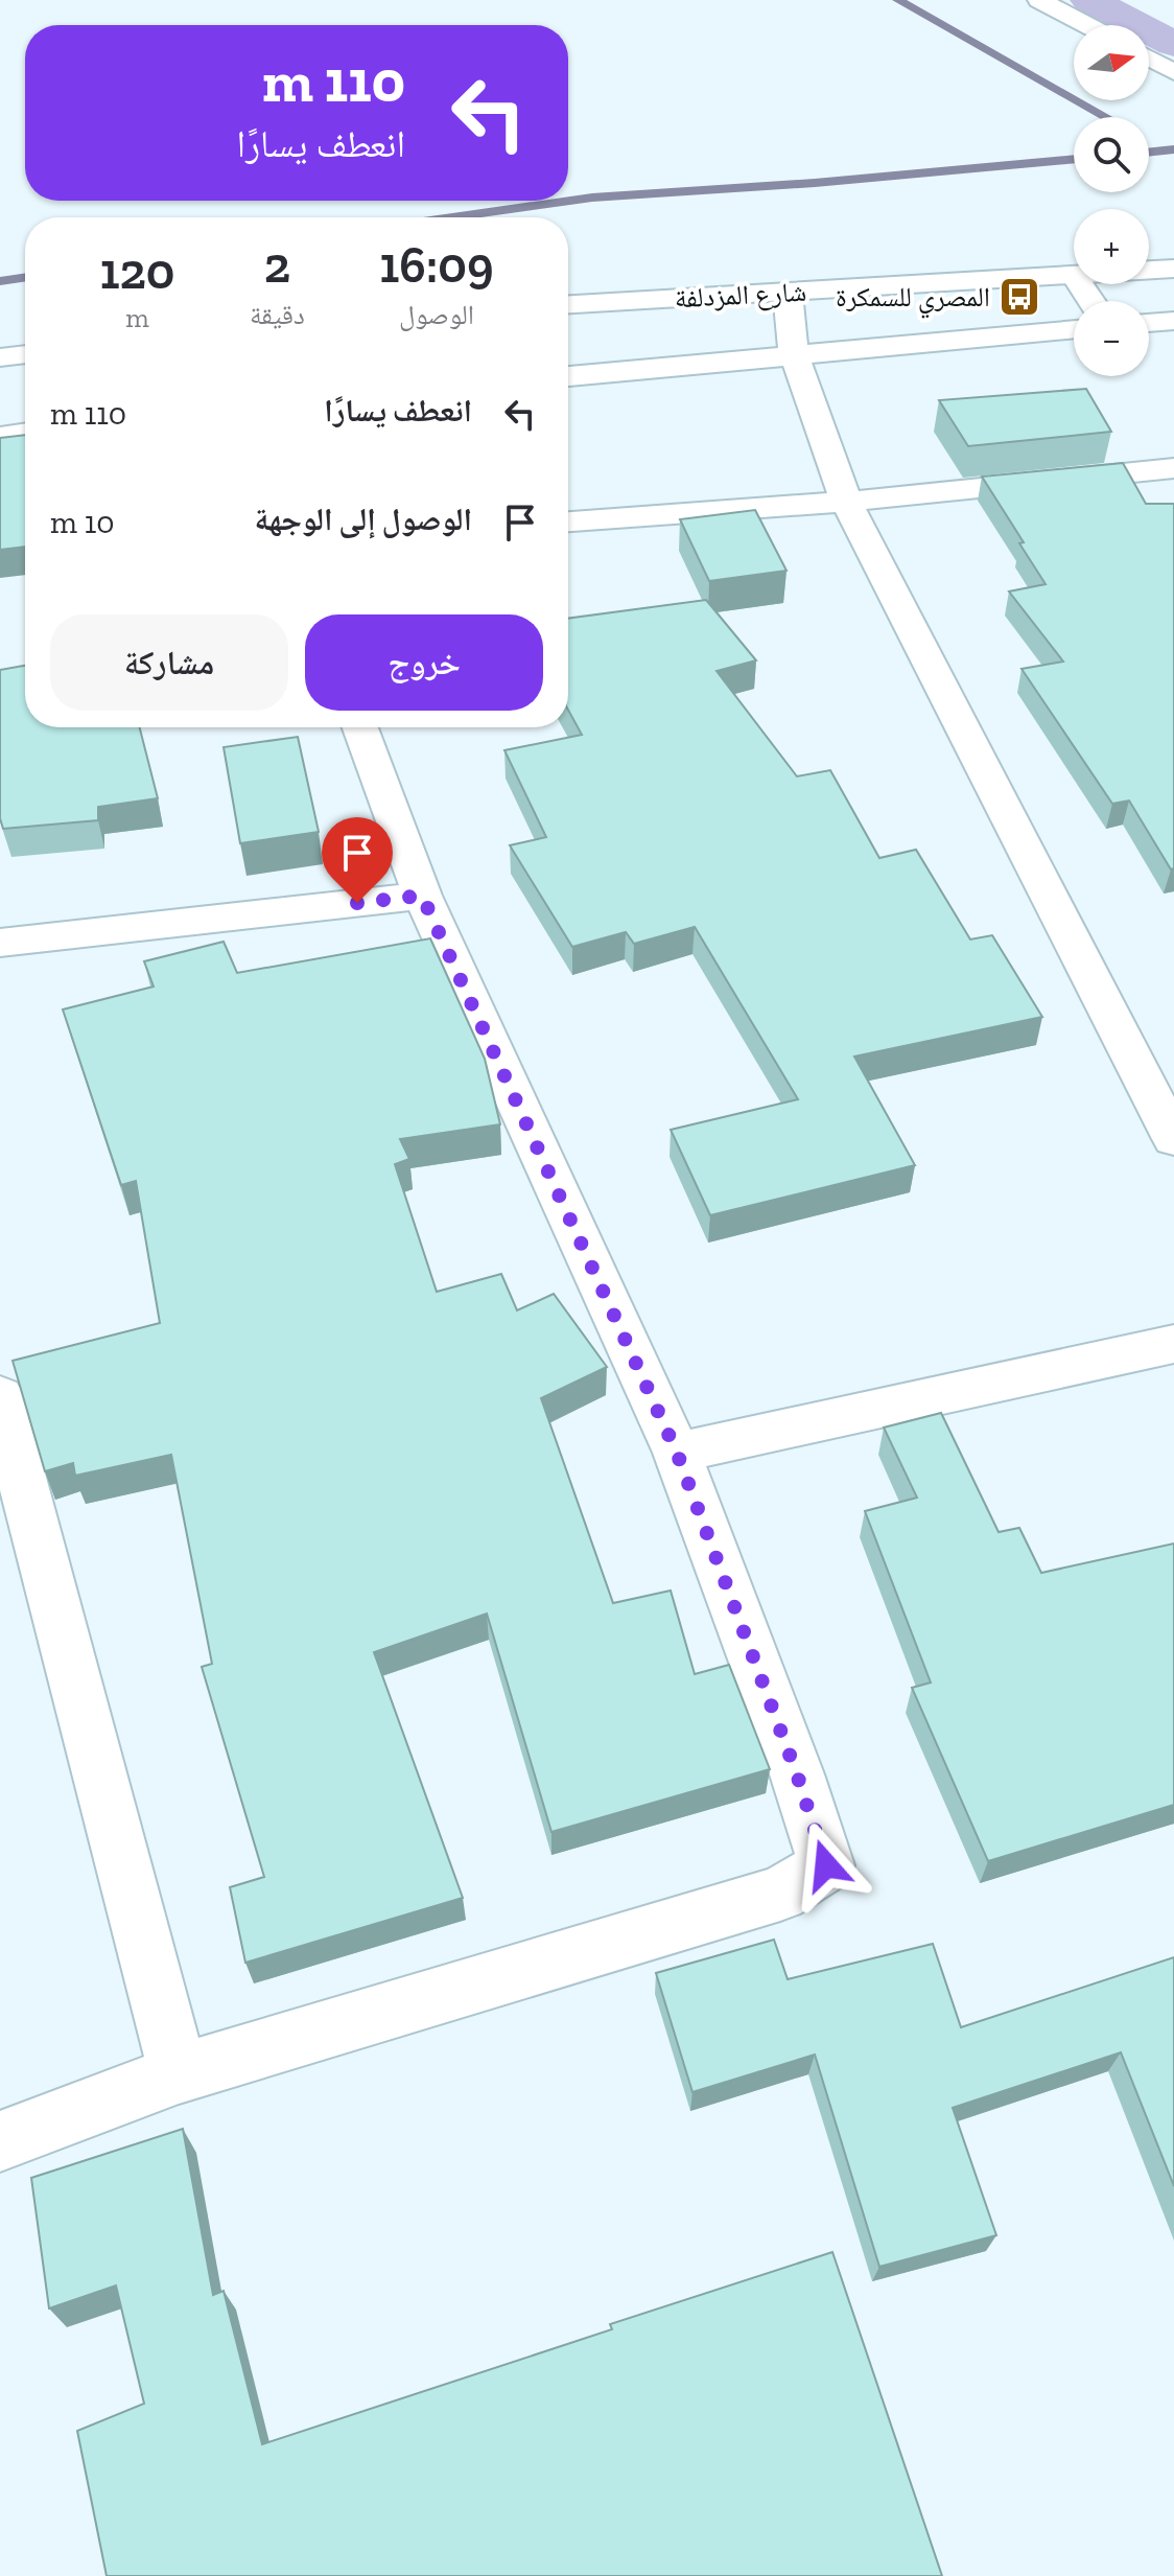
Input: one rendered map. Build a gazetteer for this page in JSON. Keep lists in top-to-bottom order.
{
  "streets": {
    "street": ["شارع المزدلفة"]
  },
  "places": {
    "bus stop": ["المصري للسمكرة"]
  },
  "north": "right",
  "page": {
    "map_buttons": ["+", "−"],
    "turn": ["110 m", "انعطف يسارًا"],
    "eta": [
      "16:09",
      "الوصول",
      "2",
      "دقيقة",
      "120",
      "m"
    ],
    "list": [
      {
        "name": "انعطف يسارًا",
        "value": "110 m"
      },
      {
        "name": "الوصول إلى الوجهة",
        "value": "10 m"
      }
    ],
    "buttons": ["خروج", "مشاركة"]
  }
}
